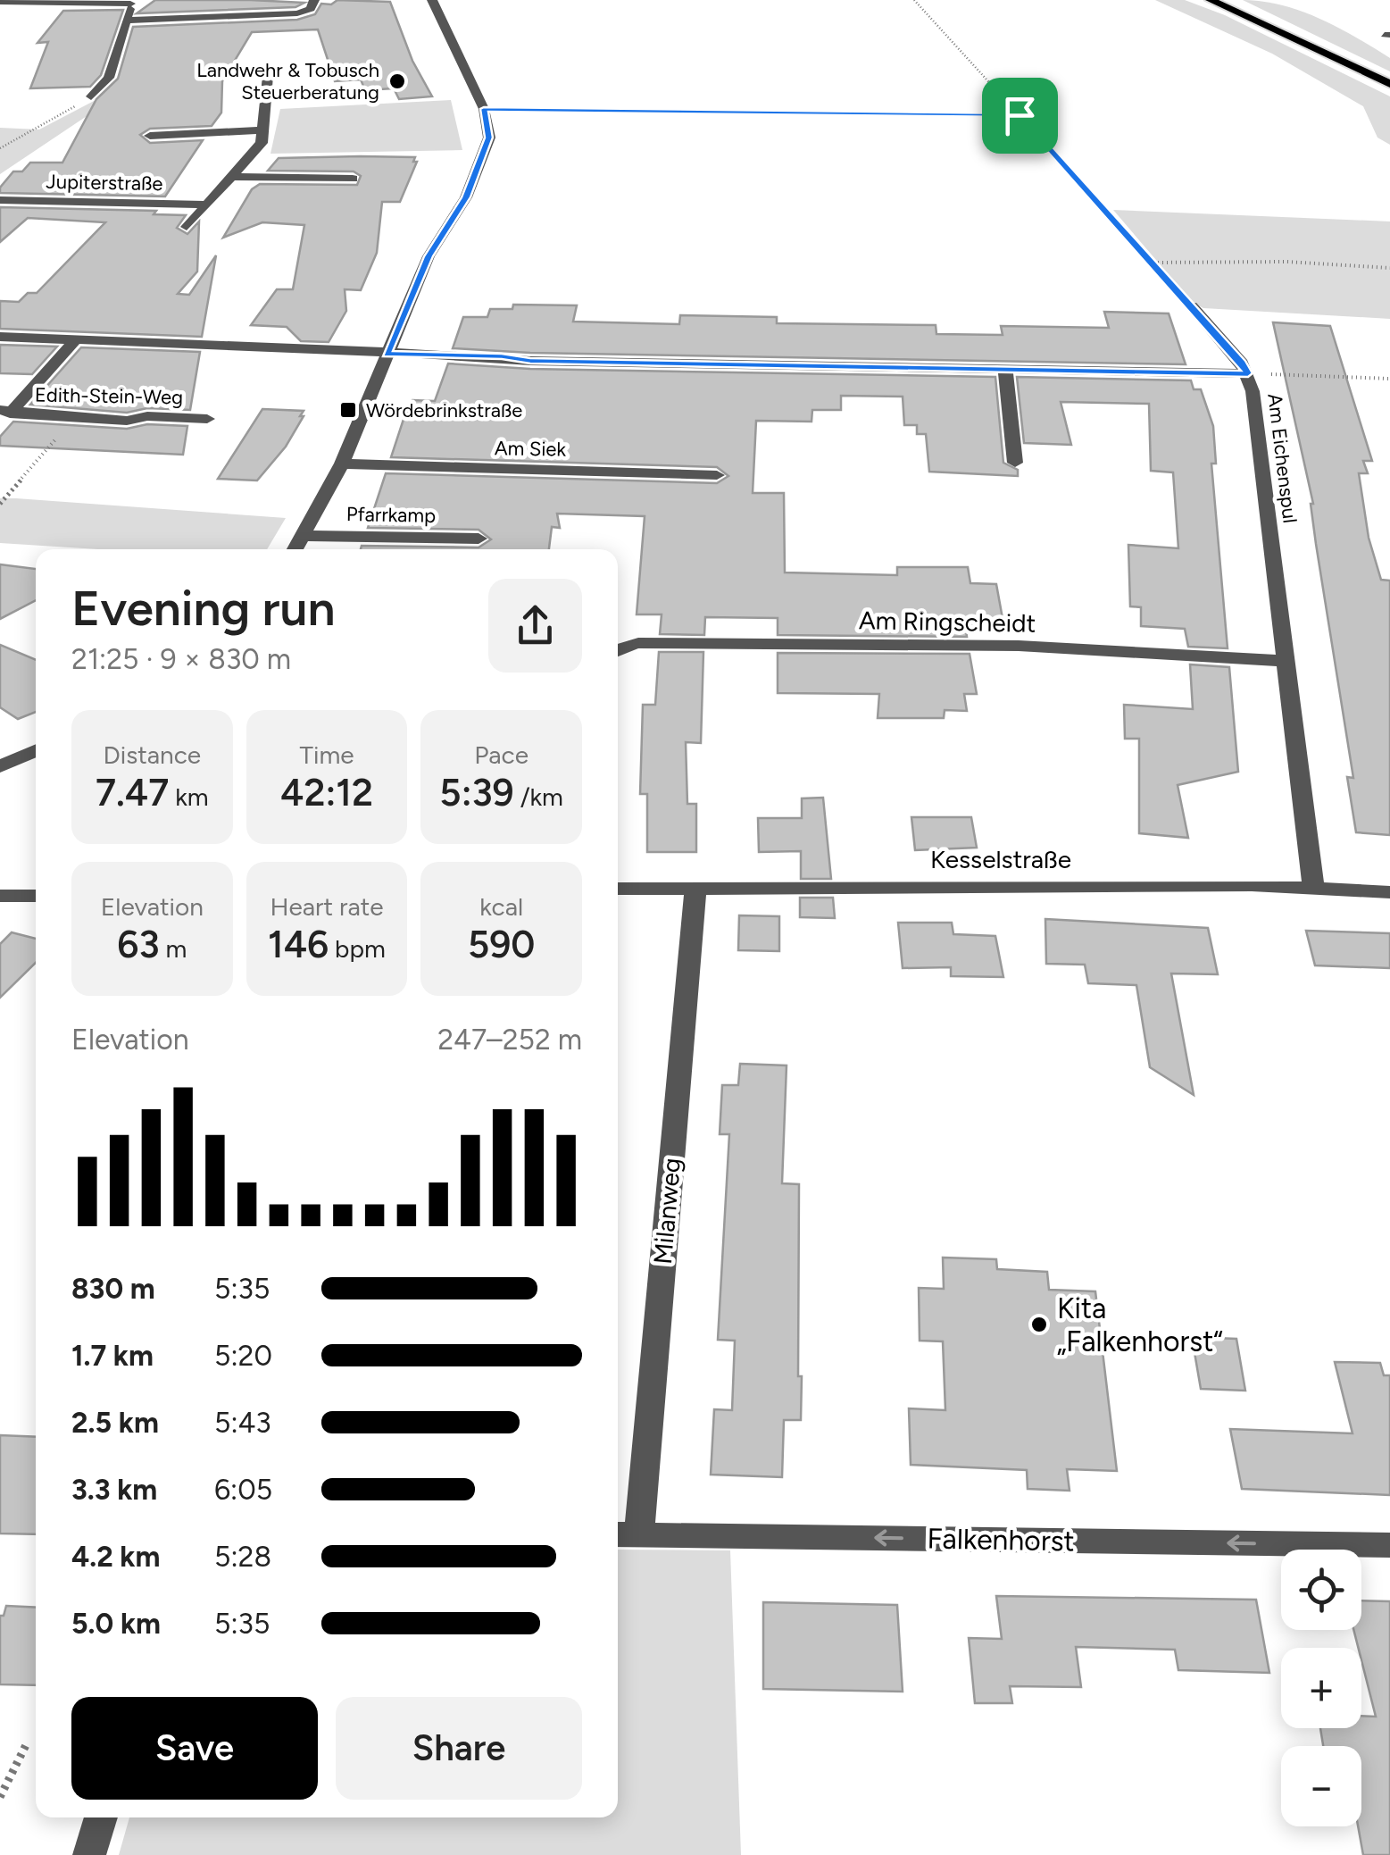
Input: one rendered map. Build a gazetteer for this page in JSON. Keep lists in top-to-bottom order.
{
  "streets": {
    "street": [
      "Jupiterstraße",
      "Edith-Stein-Weg",
      "Am Siek",
      "Am Eichenspul",
      "Pfarrkamp",
      "Am Ringscheidt",
      "Kesselstraße",
      "Milanweg",
      "Falkenhorst"
    ]
  },
  "crossings": [
    ["Am Eichenspul", "Am Ringscheidt"],
    ["Am Eichenspul", "Kesselstraße"],
    ["Kesselstraße", "Milanweg"],
    ["Milanweg", "Falkenhorst"]
  ],
  "one_way": ["Falkenhorst"],
  "places": {
    "other": ["Landwehr & Tobusch Steuerberatung", "Kita „Falkenhorst“"],
    "transit": ["Wördebrinkstraße"]
  },
  "page": {
    "heading": ["Evening run", "21:25 · 9 × 830 m"],
    "stats": [
      ["Distance", "7.47 km"],
      ["Time", "42:12"],
      ["Pace", "5:39 /km"],
      ["Elevation", "63 m"],
      ["Heart rate", "146 bpm"],
      ["kcal", "590"]
    ],
    "chart": ["Elevation", "247–252 m"],
    "list": [
      {
        "name": "830 m",
        "note": "5:35"
      },
      {
        "name": "1.7 km",
        "note": "5:20"
      },
      {
        "name": "2.5 km",
        "note": "5:43"
      },
      {
        "name": "3.3 km",
        "note": "6:05"
      },
      {
        "name": "4.2 km",
        "note": "5:28"
      },
      {
        "name": "5.0 km",
        "note": "5:35"
      }
    ],
    "map_buttons": ["+", "−"],
    "buttons": ["Save", "Share"]
  }
}
